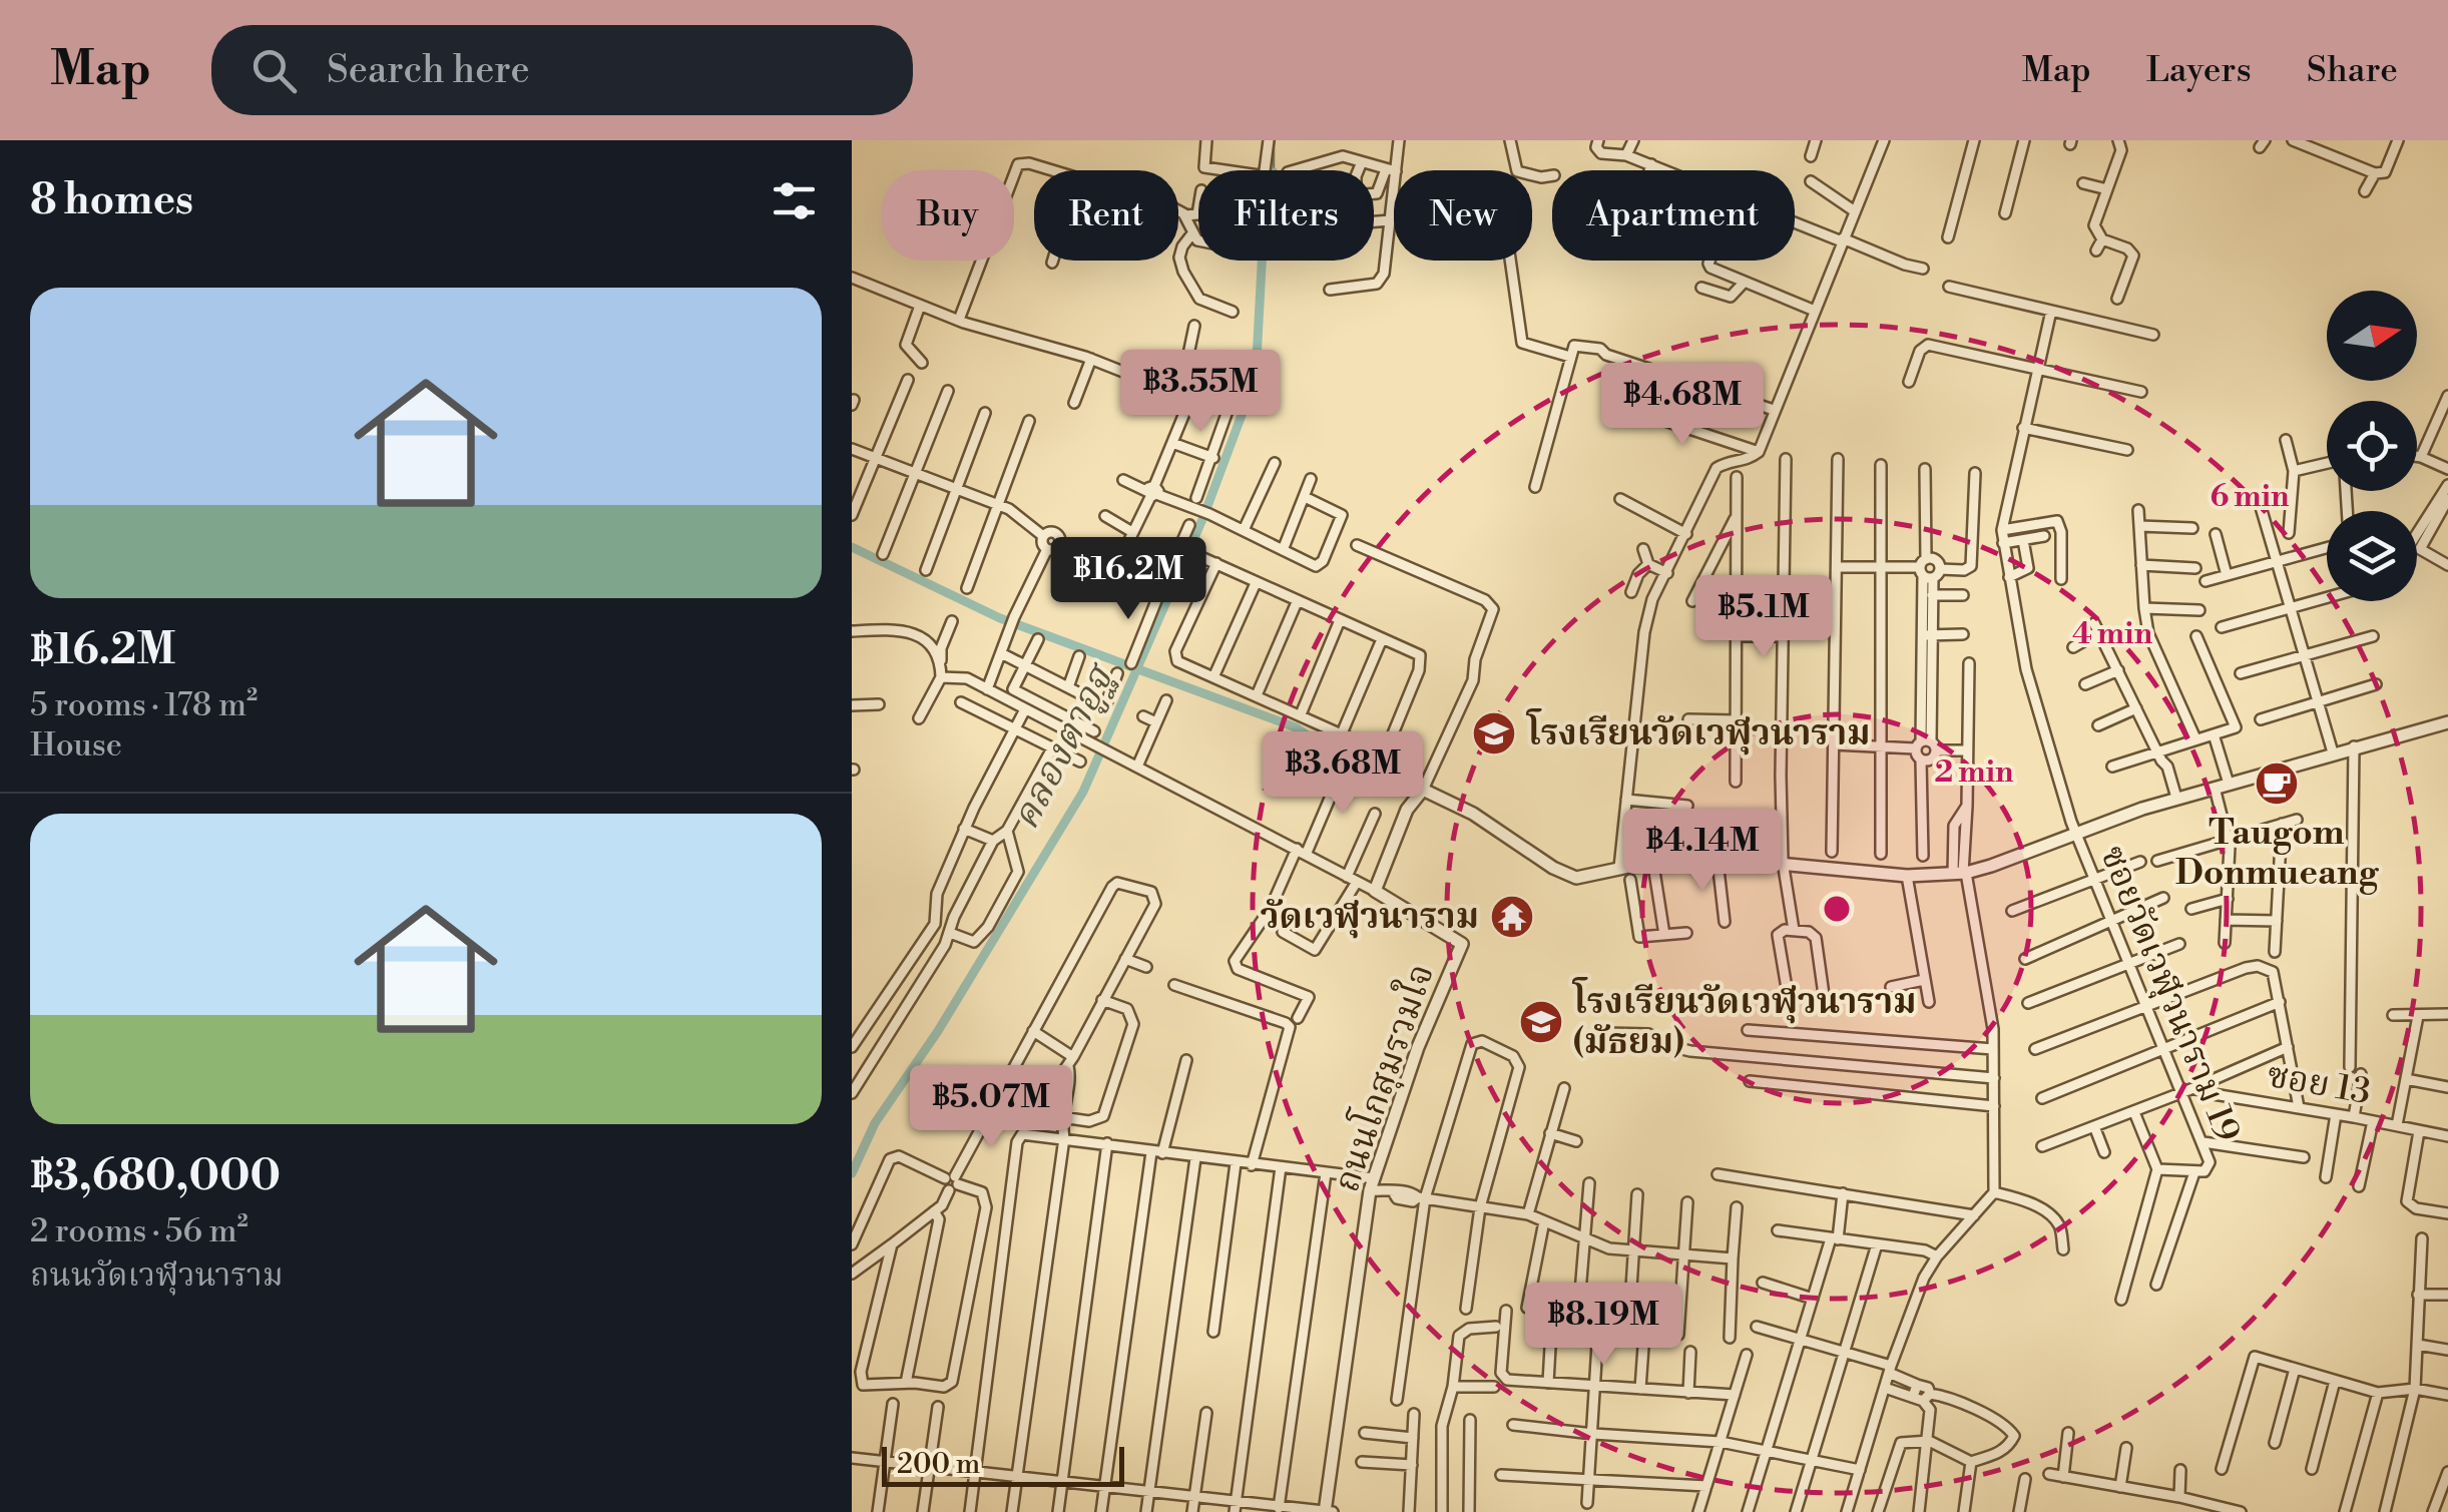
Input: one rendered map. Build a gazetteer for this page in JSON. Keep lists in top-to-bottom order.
{
  "streets": {
    "street": ["ซอยวัดเวฬุวนาราม 19", "ถนนโกสุมรวมใจ", "ซอย 13"]
  },
  "crossings": [
    ["ซอยวัดเวฬุวนาราม 19", "ซอย 13"]
  ],
  "water": ["คลองตาอูฐ"],
  "places": {
    "school or university": ["โรงเรียนวัดเวฬุวนาราม", "โรงเรียนวัดเวฬุวนาราม (มัธยม)"],
    "cafe": ["Taugom Donmueang"],
    "temple": ["วัดเวฬุวนาราม"]
  },
  "scale_bar": "200 m",
  "north": "right",
  "page": {
    "header": "Map",
    "search": "Search here",
    "nav": ["Map", "Layers", "Share"],
    "heading": "8 homes",
    "chip": [
      "Buy",
      "Rent",
      "Filters",
      "New",
      "Apartment"
    ],
    "list": [
      {
        "name": "฿16.2M",
        "note": "5 rooms · 178 m² · House"
      },
      {
        "name": "฿3,680,000",
        "note": "2 rooms · 56 m² · ถนนวัดเวฬุวนาราม"
      }
    ],
    "price": [
      "฿3.55M",
      "฿4.68M",
      "฿16.2M",
      "฿5.1M",
      "฿3.68M",
      "฿4.14M",
      "฿5.07M",
      "฿8.19M"
    ],
    "scale": "200 m"
  },
  "rings": ["6 min", "4 min", "2 min"]
}
